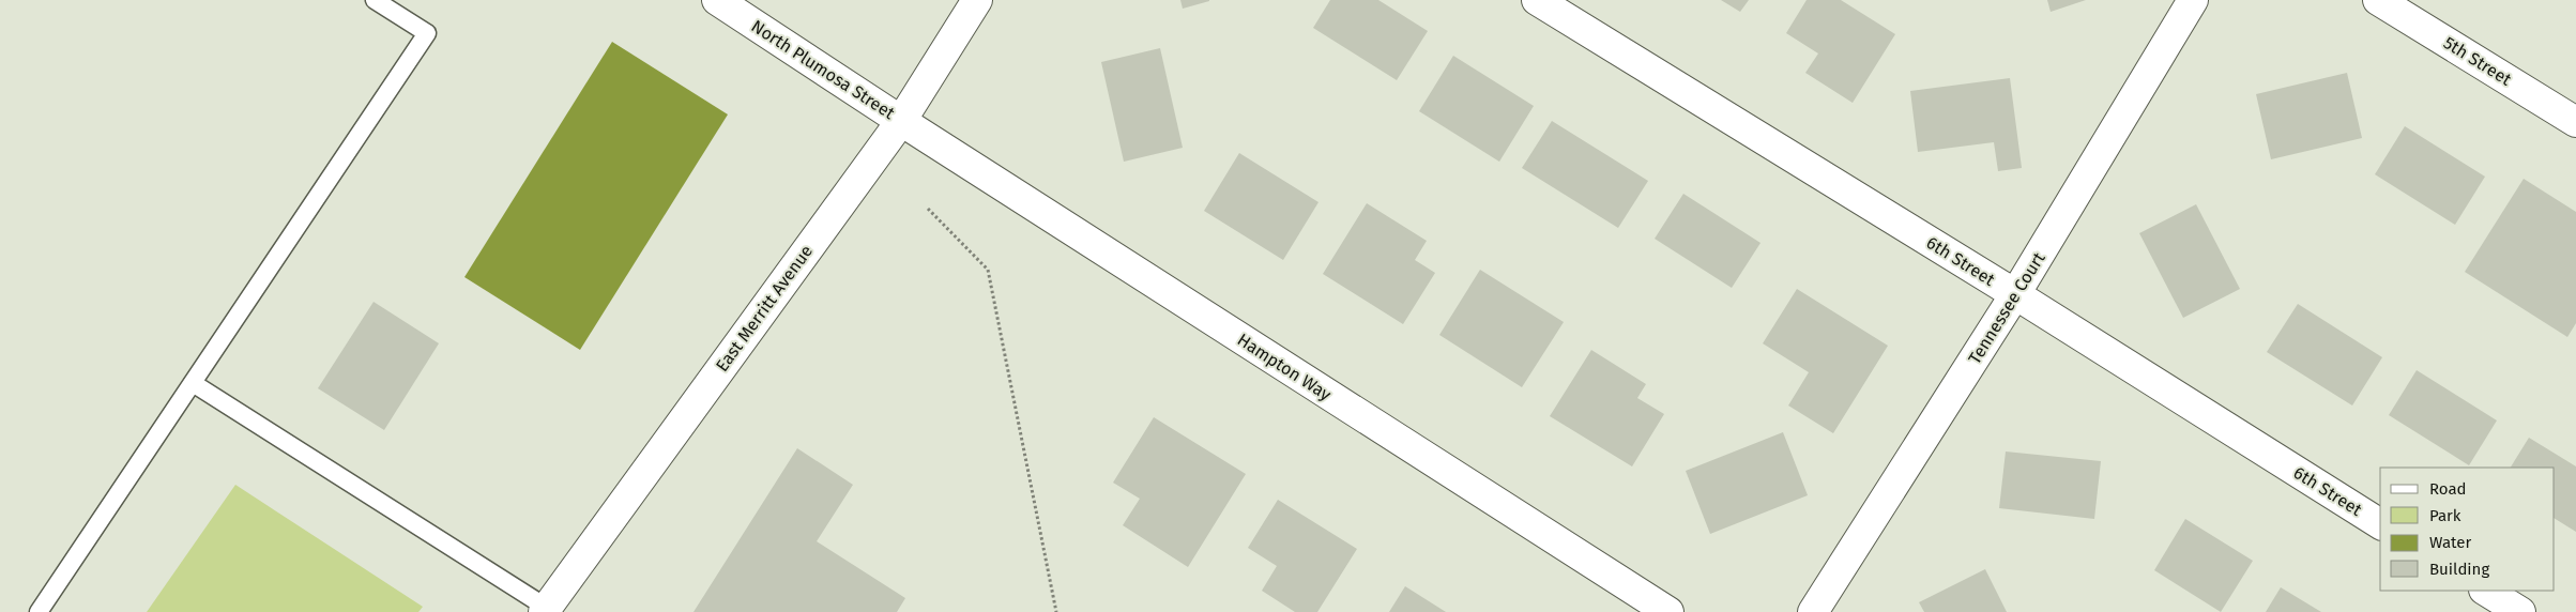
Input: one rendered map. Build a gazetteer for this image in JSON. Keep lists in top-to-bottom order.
{
  "streets": {
    "street": [
      "5th Street",
      "North Plumosa Street",
      "6th Street",
      "East Merritt Avenue",
      "Tennessee Court",
      "Hampton Way"
    ]
  },
  "crossings": [
    ["North Plumosa Street", "East Merritt Avenue"],
    ["North Plumosa Street", "Hampton Way"],
    ["6th Street", "Tennessee Court"],
    ["East Merritt Avenue", "Hampton Way"]
  ],
  "legend": [
    "Road",
    "Park",
    "Water",
    "Building"
  ]
}
